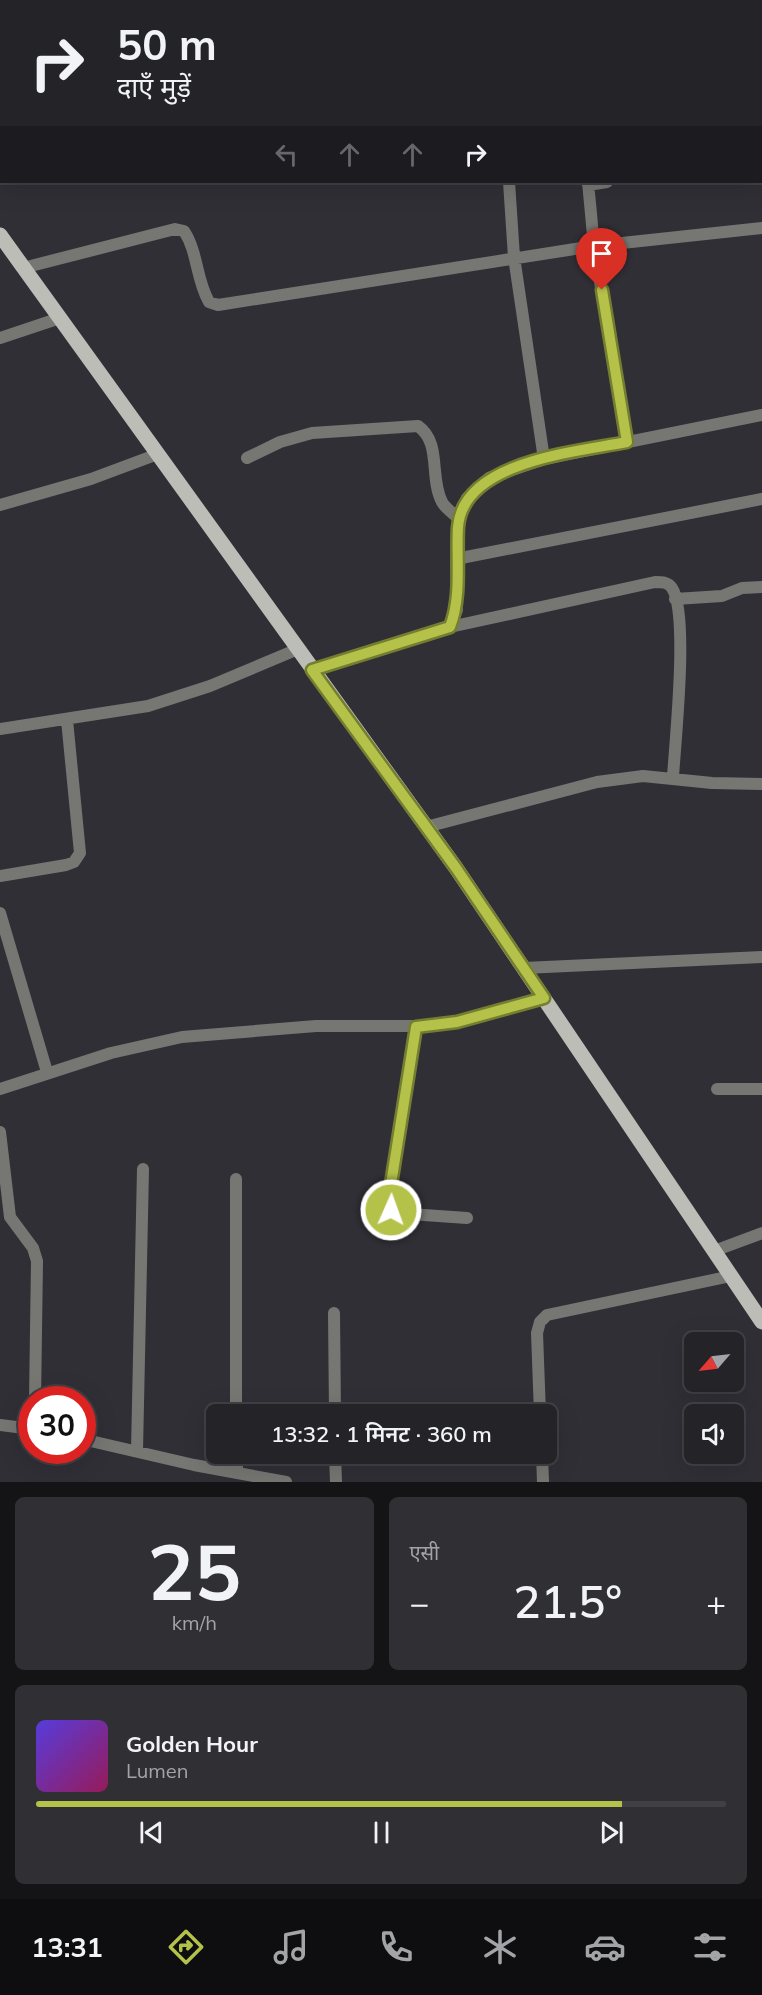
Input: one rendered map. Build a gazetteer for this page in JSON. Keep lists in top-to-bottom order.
{
  "north": "bottom left",
  "page": {
    "turn": ["50 m", "दाएँ मुड़ें"],
    "limit": "30",
    "trip": "13:32 · 1 मिनट · 360 m",
    "tile": [
      ["25", "km/h"],
      "एसी"
    ],
    "heat": ["−", "21.5°", "+"],
    "song": ["Golden Hour", "Lumen"],
    "tabs": "13:31"
  }
}
